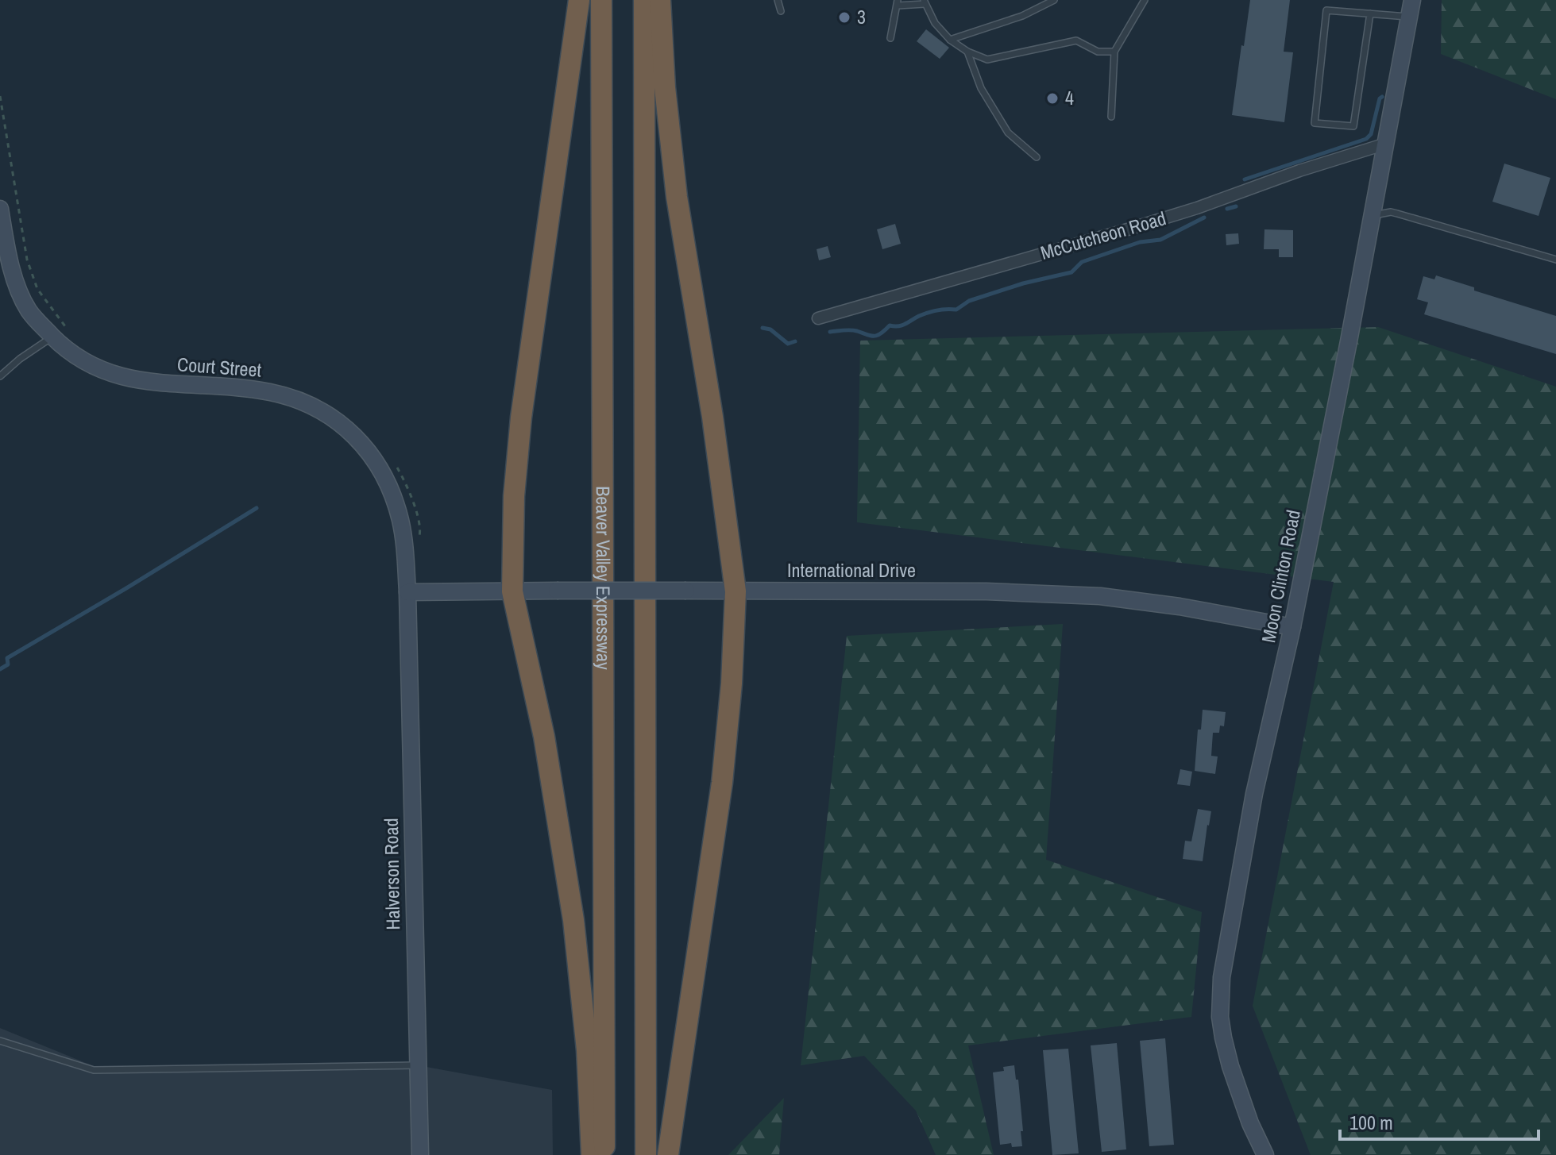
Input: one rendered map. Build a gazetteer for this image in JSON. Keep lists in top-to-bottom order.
{
  "streets": {
    "highway": ["Beaver Valley Expressway"],
    "street": [
      "McCutcheon Road",
      "Court Street",
      "International Drive",
      "Moon Clinton Road",
      "Halverson Road"
    ]
  },
  "crossings": [
    ["McCutcheon Road", "Moon Clinton Road"],
    ["Court Street", "International Drive"],
    ["Court Street", "Halverson Road"],
    ["International Drive", "Moon Clinton Road"],
    ["International Drive", "Halverson Road"]
  ],
  "places": ["3", "4"],
  "scale_bar": "100 m"
}
